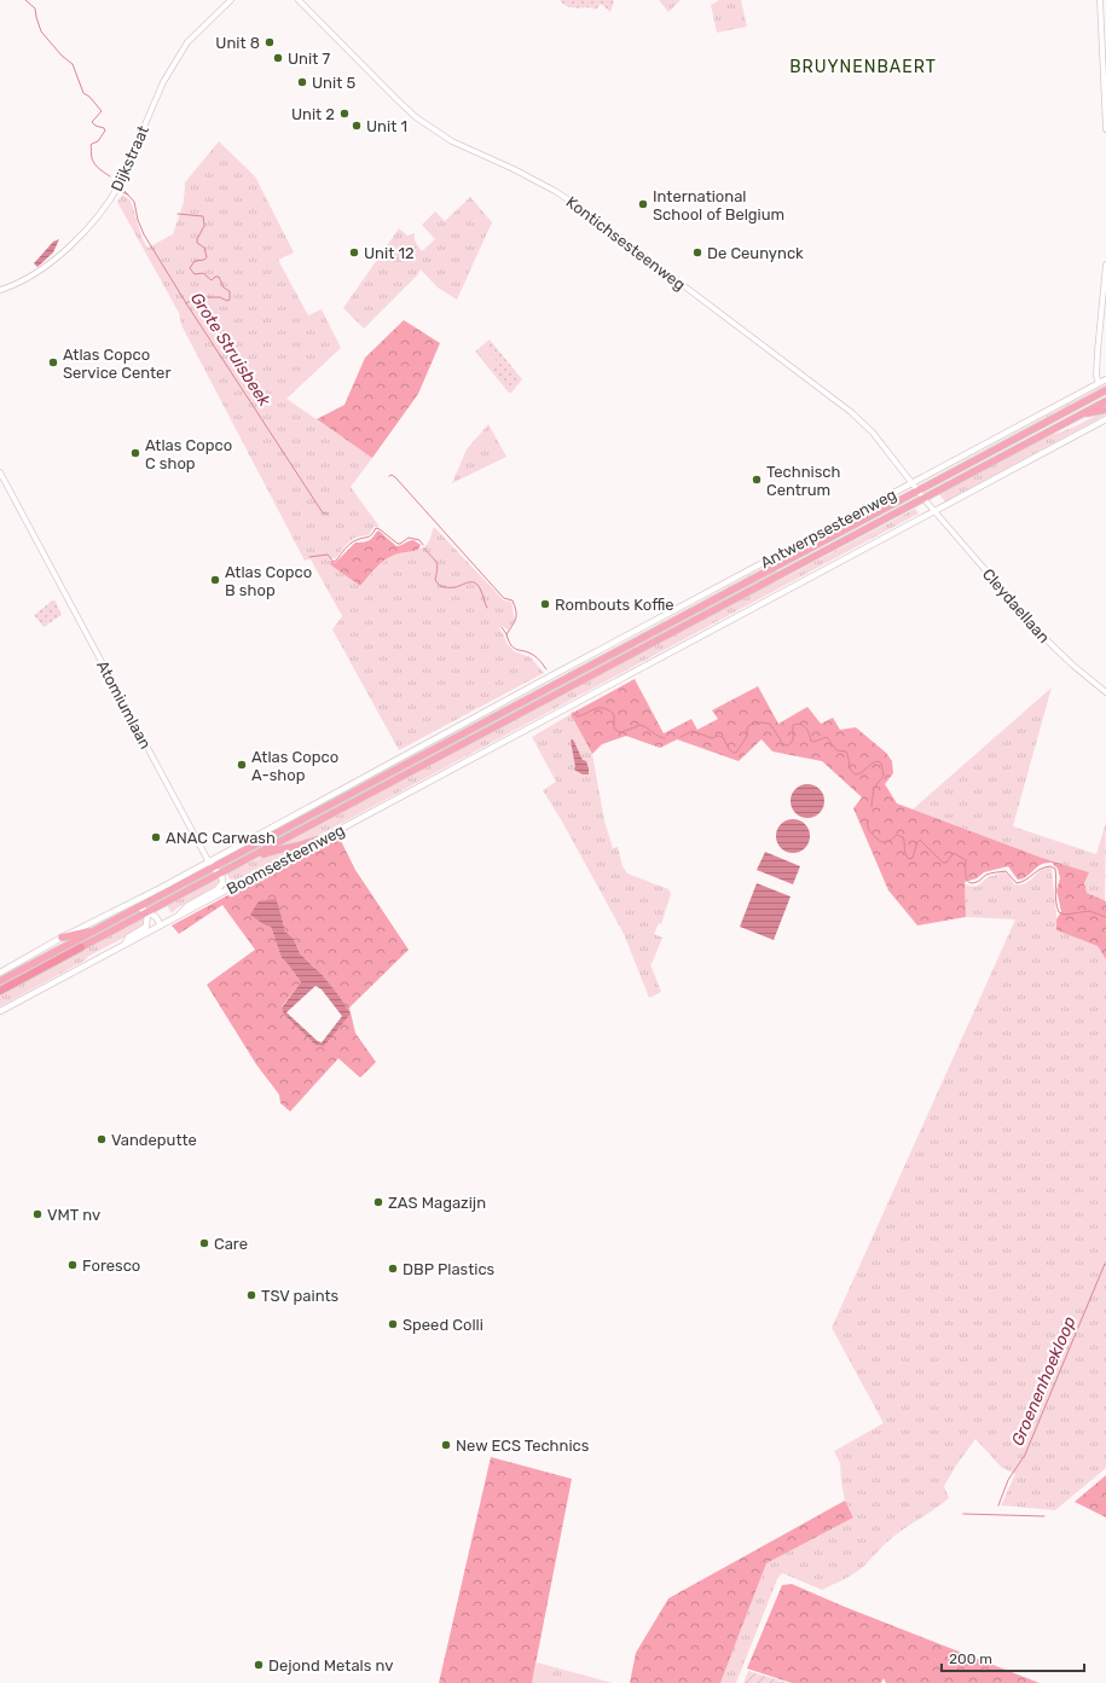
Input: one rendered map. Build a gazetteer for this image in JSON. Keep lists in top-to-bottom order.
{
  "streets": {
    "main road": ["Antwerpsesteenweg", "Atomiumlaan", "Boomsesteenweg"],
    "street": ["Dijkstraat", "Kontichsesteenweg", "Cleydaellaan"]
  },
  "crossings": [
    ["Kontichsesteenweg", "Antwerpsesteenweg"],
    ["Kontichsesteenweg", "Cleydaellaan"],
    ["Kontichsesteenweg", "Boomsesteenweg"],
    ["Antwerpsesteenweg", "Atomiumlaan"],
    ["Cleydaellaan", "Boomsesteenweg"]
  ],
  "districts": ["BRUYNENBAERT"],
  "water": ["Grote Struisbeek", "Groenenhoekloop"],
  "places": [
    "Unit 8",
    "Unit 7",
    "Unit 5",
    "Unit 2",
    "Unit 1",
    "International School of Belgium",
    "Unit 12",
    "De Ceunynck",
    "Atlas Copco Service Center",
    "Atlas Copco C shop",
    "Technisch Centrum",
    "Atlas Copco B shop",
    "Rombouts Koffie",
    "Atlas Copco A-shop",
    "ANAC Carwash",
    "Vandeputte",
    "ZAS Magazijn",
    "VMT nv",
    "Care",
    "Foresco",
    "DBP Plastics",
    "TSV paints",
    "Speed Colli",
    "New ECS Technics",
    "Dejond Metals nv"
  ],
  "scale_bar": "200 m"
}
